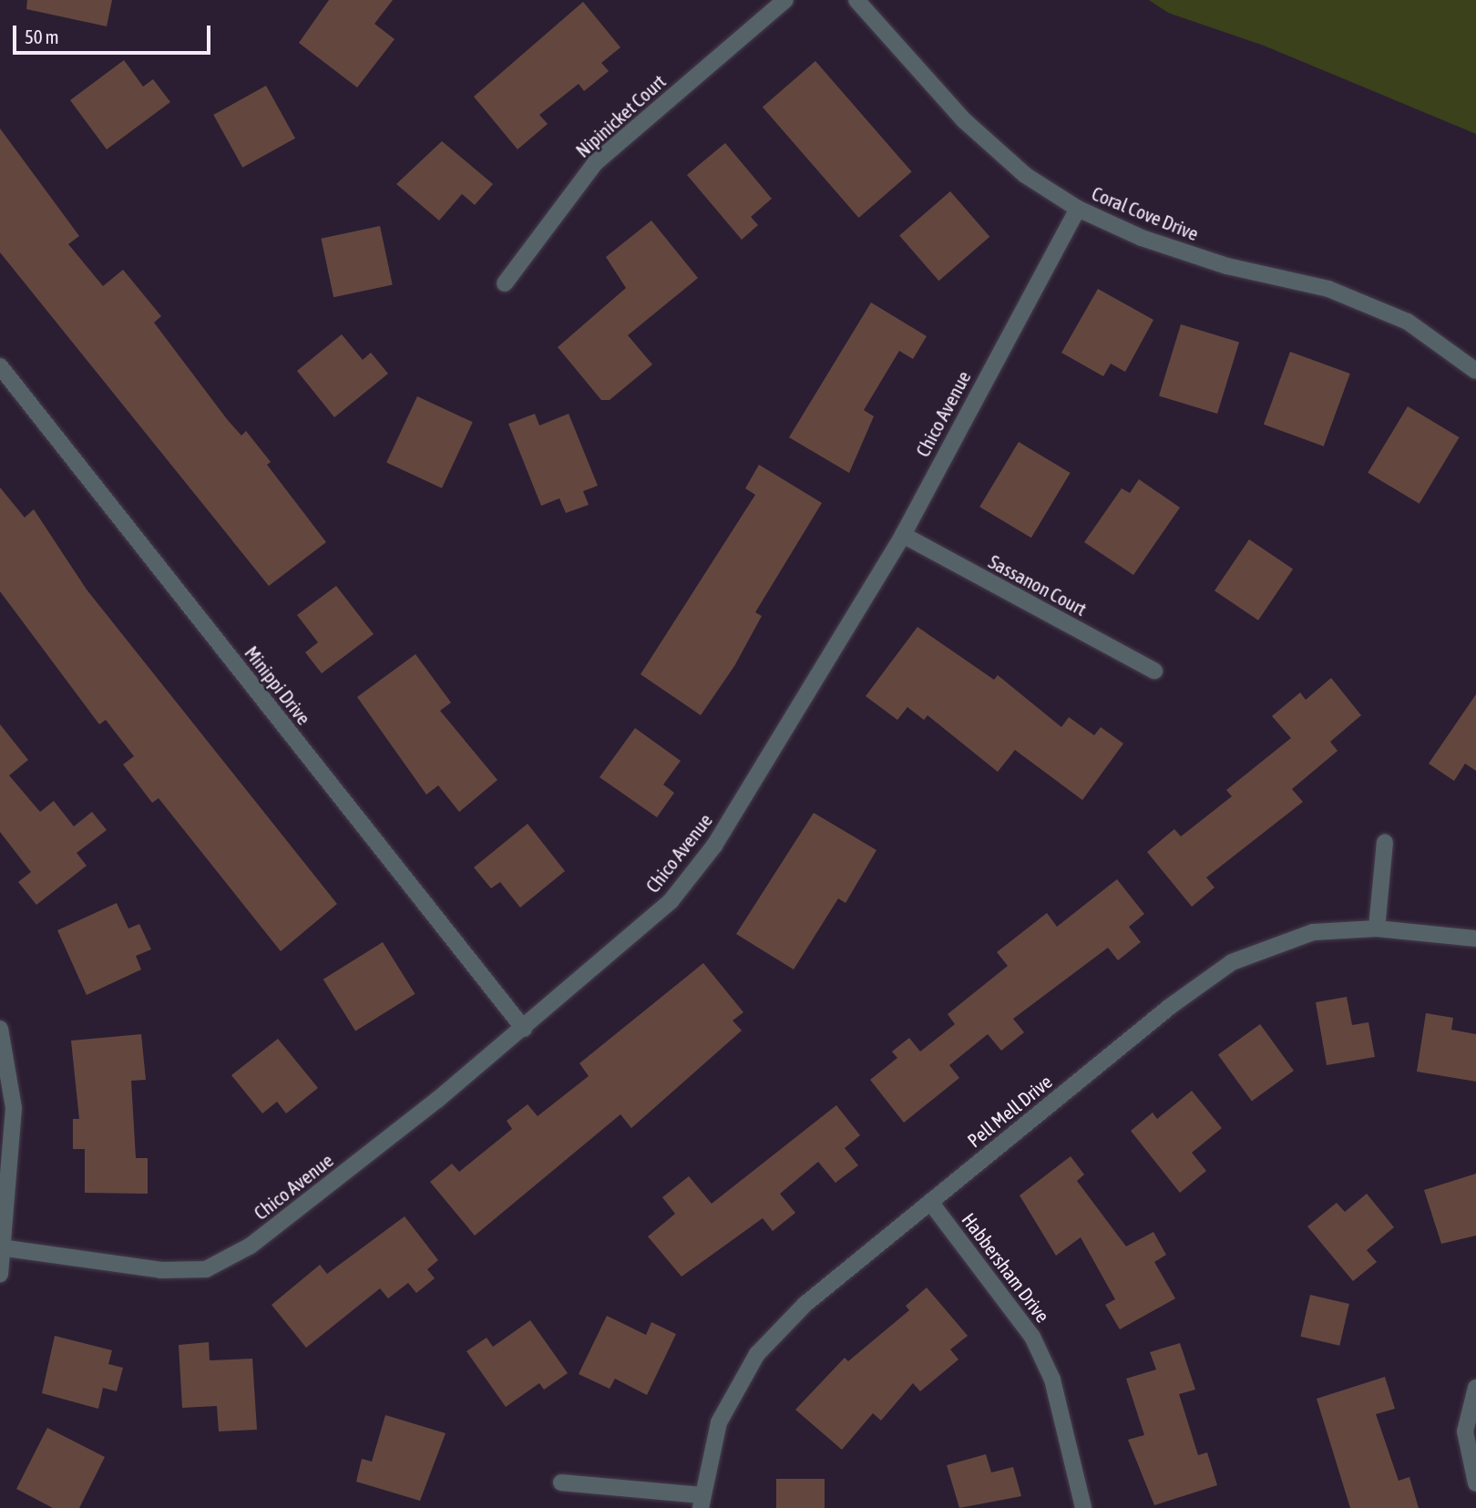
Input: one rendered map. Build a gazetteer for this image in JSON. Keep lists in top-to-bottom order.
{
  "streets": {
    "street": [
      "Nipinicket Court",
      "Coral Cove Drive",
      "Chico Avenue",
      "Sassanon Court",
      "Minippi Drive",
      "Pell Mell Drive",
      "Habbersham Drive"
    ]
  },
  "crossings": [
    ["Coral Cove Drive", "Chico Avenue"],
    ["Chico Avenue", "Sassanon Court"],
    ["Chico Avenue", "Minippi Drive"],
    ["Pell Mell Drive", "Habbersham Drive"]
  ],
  "scale_bar": "50 m"
}
